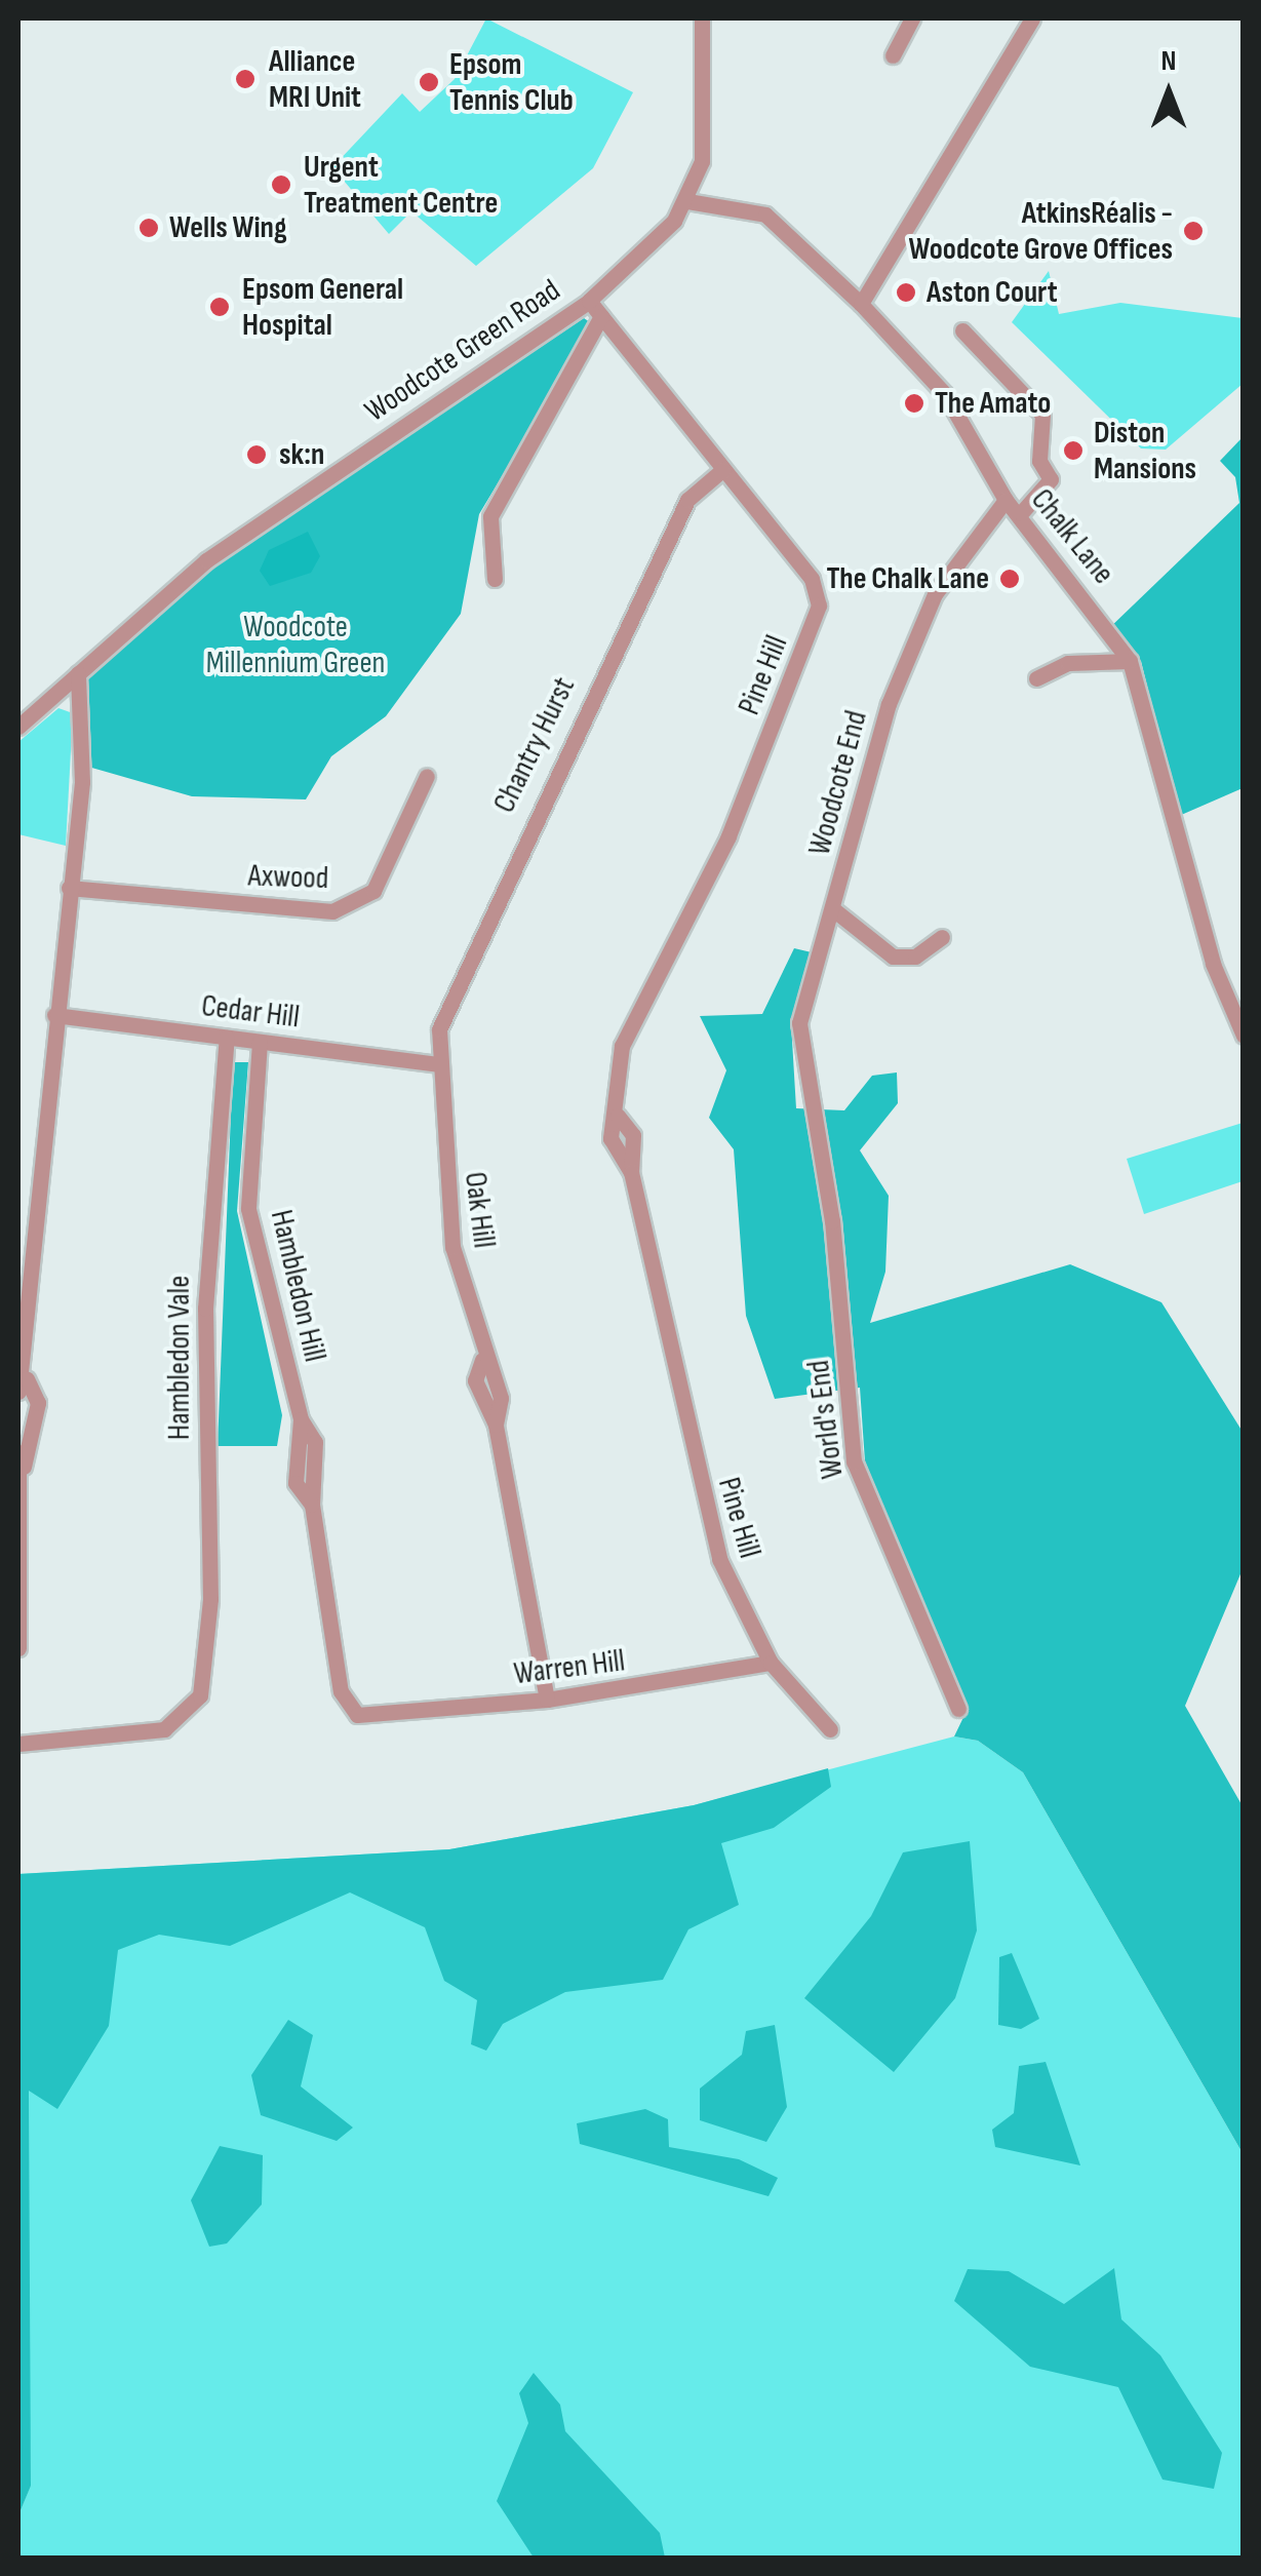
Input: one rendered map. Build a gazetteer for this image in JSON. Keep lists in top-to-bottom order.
{
  "streets": {
    "street": [
      "Woodcote Green Road",
      "Chalk Lane",
      "Pine Hill",
      "Chantry Hurst",
      "Woodcote End",
      "Axwood",
      "Cedar Hill",
      "Oak Hill",
      "Hambledon Hill",
      "Hambledon Vale",
      "World's End",
      "Warren Hill"
    ]
  },
  "crossings": [
    ["Woodcote Green Road", "Chalk Lane"],
    ["Woodcote Green Road", "Pine Hill"],
    ["Chalk Lane", "Woodcote End"],
    ["Pine Hill", "Chantry Hurst"],
    ["Pine Hill", "Warren Hill"],
    ["Chantry Hurst", "Cedar Hill"],
    ["Chantry Hurst", "Oak Hill"],
    ["Woodcote End", "World's End"],
    ["Cedar Hill", "Oak Hill"],
    ["Cedar Hill", "Hambledon Hill"],
    ["Cedar Hill", "Hambledon Vale"],
    ["Oak Hill", "Warren Hill"],
    ["Hambledon Hill", "Warren Hill"]
  ],
  "parks": ["Woodcote Millennium Green"],
  "places": [
    "Alliance MRI Unit",
    "Epsom Tennis Club",
    "Urgent Treatment Centre",
    "Wells Wing",
    "AtkinsRéalis - Woodcote Grove Offices",
    "Aston Court",
    "Epsom General Hospital",
    "The Amato",
    "Diston Mansions",
    "sk:n",
    "The Chalk Lane"
  ],
  "north": "top"
}
